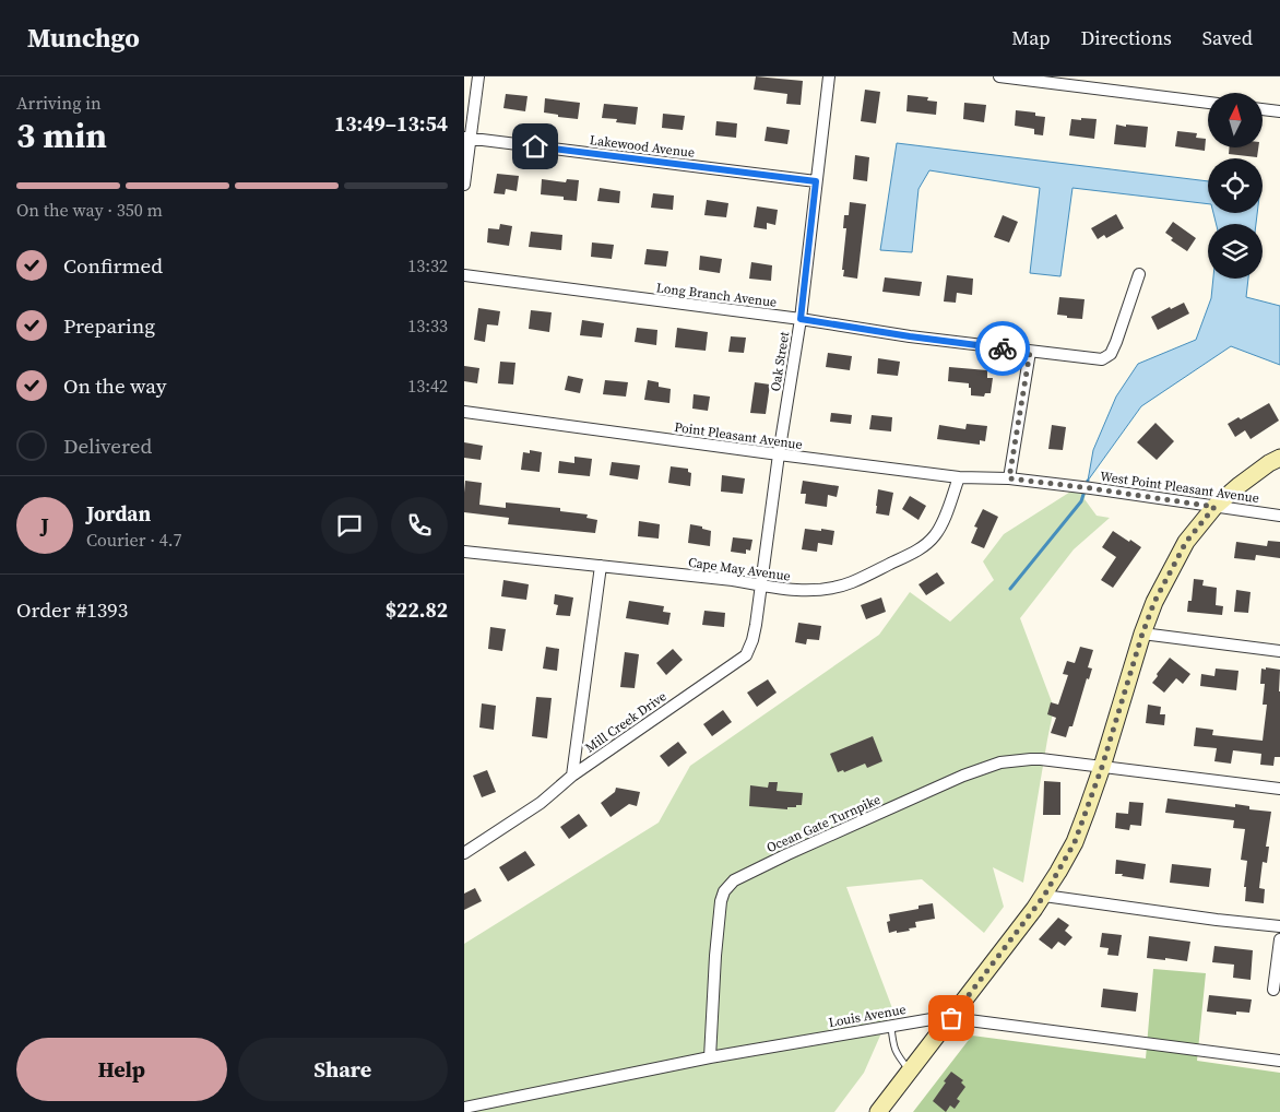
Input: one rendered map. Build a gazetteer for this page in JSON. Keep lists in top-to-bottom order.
{
  "streets": {
    "street": [
      "Lakewood Avenue",
      "Long Branch Avenue",
      "Oak Street",
      "Point Pleasant Avenue",
      "West Point Pleasant Avenue",
      "Cape May Avenue",
      "Mill Creek Drive",
      "Ocean Gate Turnpike",
      "Louis Avenue"
    ]
  },
  "crossings": [
    ["Lakewood Avenue", "Oak Street"],
    ["Long Branch Avenue", "Oak Street"],
    ["Oak Street", "Point Pleasant Avenue"],
    ["Oak Street", "Cape May Avenue"],
    ["Oak Street", "Mill Creek Drive"],
    ["Point Pleasant Avenue", "West Point Pleasant Avenue"],
    ["Point Pleasant Avenue", "Cape May Avenue"],
    ["Cape May Avenue", "Mill Creek Drive"],
    ["Ocean Gate Turnpike", "Louis Avenue"]
  ],
  "north": "top",
  "page": {
    "header": "Munchgo",
    "nav": ["Map", "Directions", "Saved"],
    "heading": ["3 min", "Arriving in", "13:49–13:54"],
    "panel": [
      "Jordan",
      "Courier · 4.7",
      "Order #1393",
      "$22.82"
    ],
    "bar": "On the way · 350 m",
    "list": [
      ["Confirmed", "13:32"],
      ["Preparing", "13:33"],
      ["On the way", "13:42"],
      "Delivered"
    ],
    "round": "J",
    "buttons": ["Help", "Share"]
  }
}
